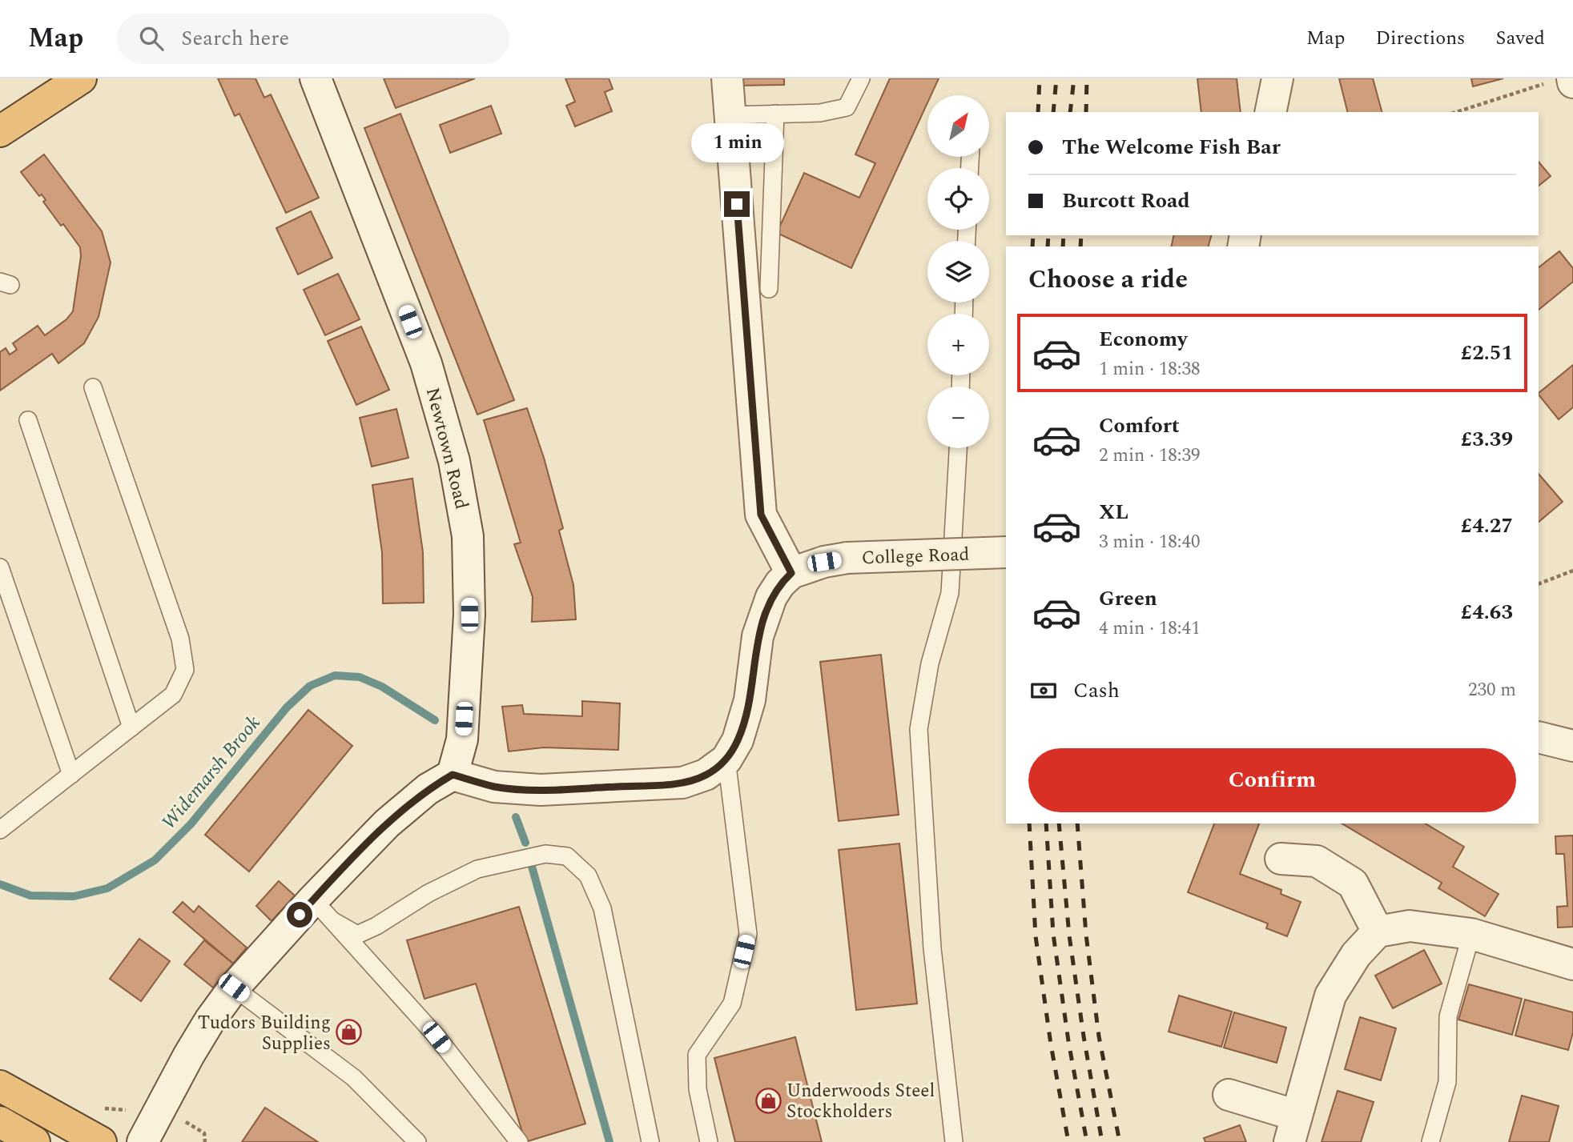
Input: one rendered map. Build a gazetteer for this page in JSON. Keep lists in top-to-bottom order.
{
  "streets": {
    "street": ["Newtown Road", "College Road"]
  },
  "water": ["Widemarsh Brook"],
  "places": {
    "shop": ["Tudors Building Supplies", "Underwoods Steel Stockholders"]
  },
  "north": "top right",
  "page": {
    "header": "Map",
    "search": "Search here",
    "nav": ["Map", "Directions", "Saved"],
    "map_buttons": ["+", "−"],
    "banner": ["The Welcome Fish Bar", "Burcott Road"],
    "bubble": "1 min",
    "heading": "Choose a ride",
    "list": [
      {
        "name": "Economy",
        "note": "1 min · 18:38",
        "value": "£2.51"
      },
      {
        "name": "Comfort",
        "note": "2 min · 18:39",
        "value": "£3.39"
      },
      {
        "name": "XL",
        "note": "3 min · 18:40",
        "value": "£4.27"
      },
      {
        "name": "Green",
        "note": "4 min · 18:41",
        "value": "£4.63"
      }
    ],
    "pay": ["Cash", "230 m"],
    "buttons": "Confirm"
  }
}
